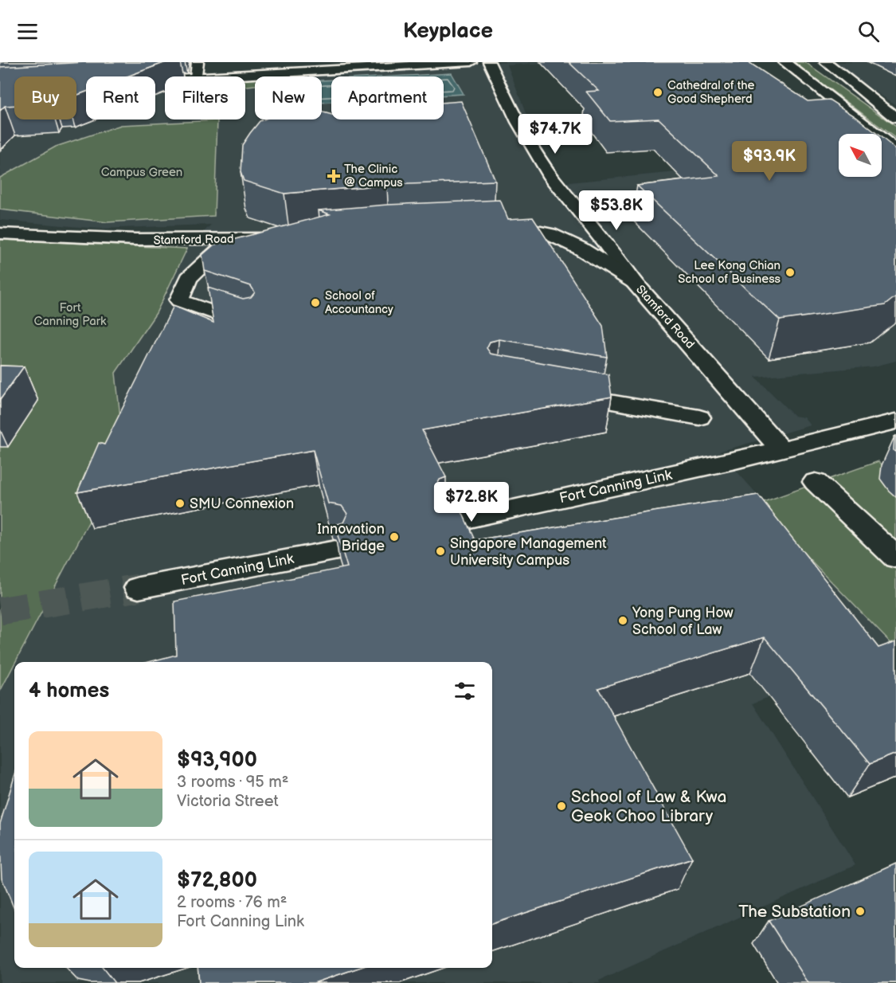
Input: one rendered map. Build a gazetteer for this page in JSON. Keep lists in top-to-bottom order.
{
  "streets": {
    "main road": ["Stamford Road", "Fort Canning Link"]
  },
  "crossings": [
    ["Stamford Road", "Fort Canning Link"]
  ],
  "parks": ["Campus Green", "Fort Canning Park"],
  "places": {
    "other": [
      "Cathedral of the Good Shepherd",
      "Lee Kong Chian School of Business",
      "School of Accountancy",
      "SMU Connexion",
      "Innovation Bridge",
      "Singapore Management University Campus",
      "Yong Pung How School of Law",
      "School of Law & Kwa Geok Choo Library",
      "The Substation"
    ],
    "health": ["The Clinic @ Campus"]
  },
  "north": "top left",
  "page": {
    "header": "Keyplace",
    "chip": [
      "Buy",
      "Rent",
      "Filters",
      "New",
      "Apartment"
    ],
    "price": [
      "$74.7K",
      "$93.9K",
      "$53.8K",
      "$72.8K"
    ],
    "heading": "4 homes",
    "list": [
      {
        "name": "$93,900",
        "note": "3 rooms · 95 m² · Victoria Street"
      },
      {
        "name": "$72,800",
        "note": "2 rooms · 76 m² · Fort Canning Link"
      }
    ]
  }
}
